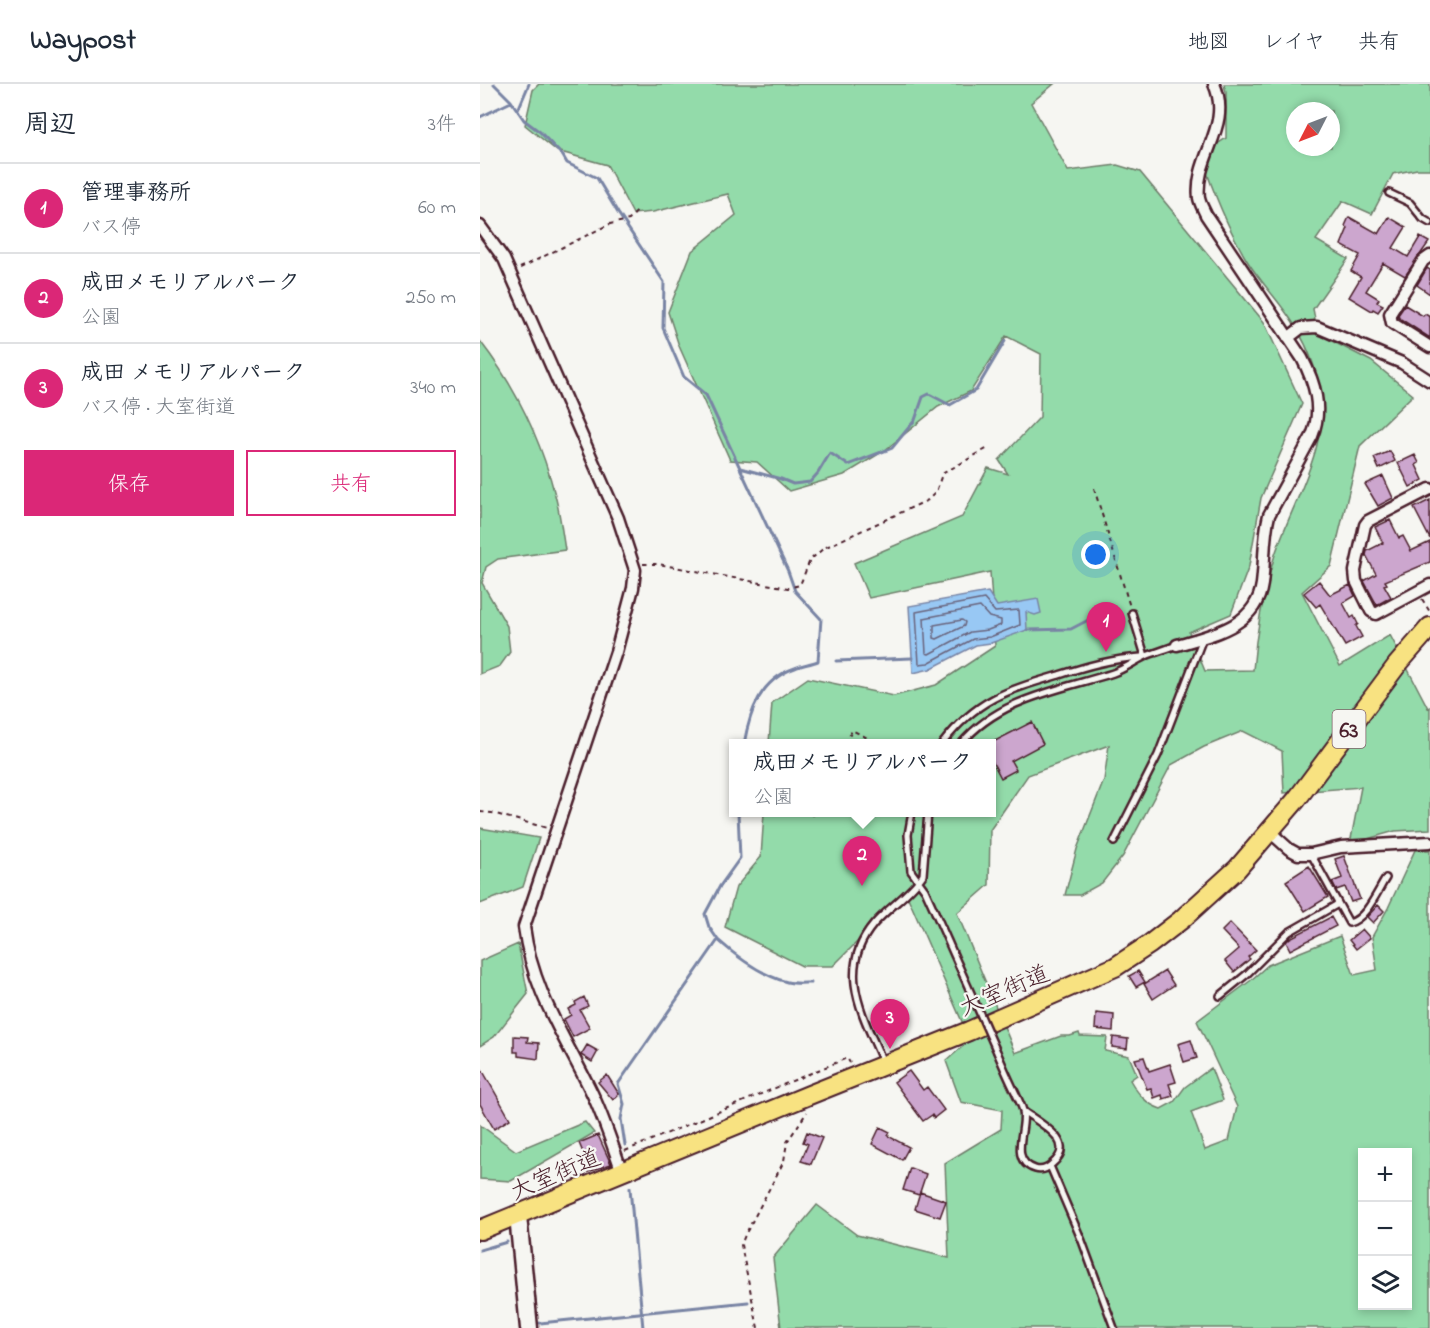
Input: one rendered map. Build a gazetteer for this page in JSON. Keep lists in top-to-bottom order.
{
  "streets": {
    "main road": ["63", "大室街道"]
  },
  "north": "bottom left",
  "page": {
    "header": "Waypost",
    "nav": ["地図", "レイヤ", "共有"],
    "heading": ["周辺", "3件"],
    "list": [
      {
        "mark": "1",
        "name": "管理事務所",
        "note": "バス停",
        "value": "60 m"
      },
      {
        "mark": "2",
        "name": "成田メモリアルパーク",
        "note": "公園",
        "value": "250 m"
      },
      {
        "mark": "3",
        "name": "成田 メモリアルパーク",
        "note": "バス停 · 大室街道",
        "value": "340 m"
      }
    ],
    "buttons": ["保存", "共有"],
    "pins": ["1", "2", "3"],
    "popup": ["成田メモリアルパーク", "公園"],
    "map_buttons": ["+", "−"]
  }
}
